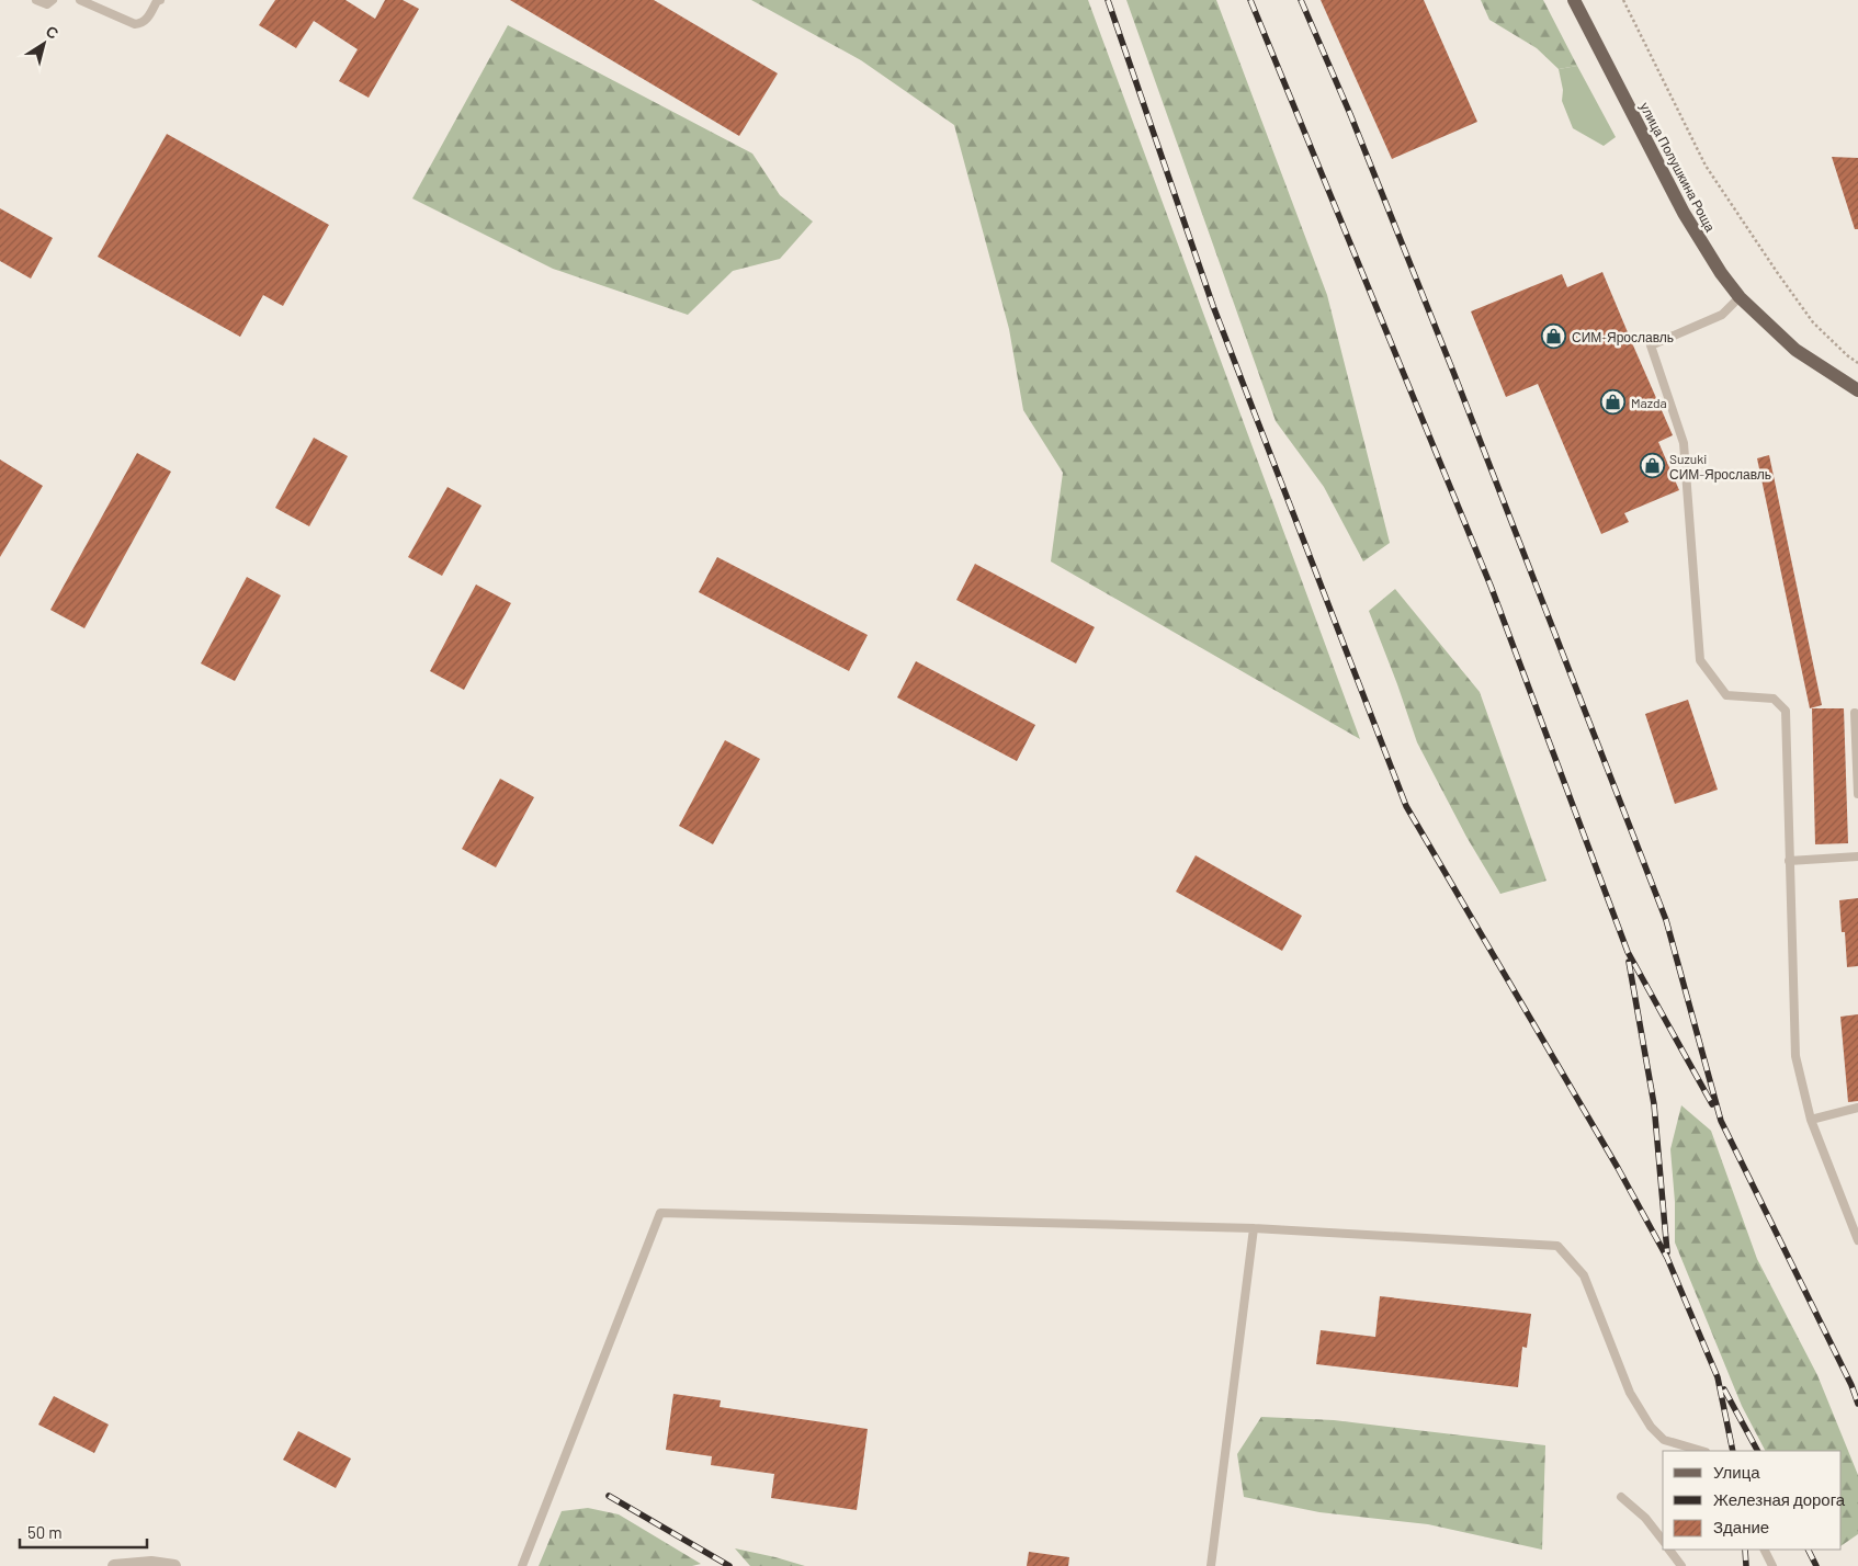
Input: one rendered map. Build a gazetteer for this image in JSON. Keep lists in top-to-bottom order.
{
  "streets": {
    "main road": ["улица Полушкина Роща"]
  },
  "places": {
    "shop": ["СИМ-Ярославль", "Mazda", "Suzuki СИМ-Ярославль"]
  },
  "legend": ["Улица", "Железная дорога", "Здание"],
  "scale_bar": "50 m",
  "north": "top right"
}
